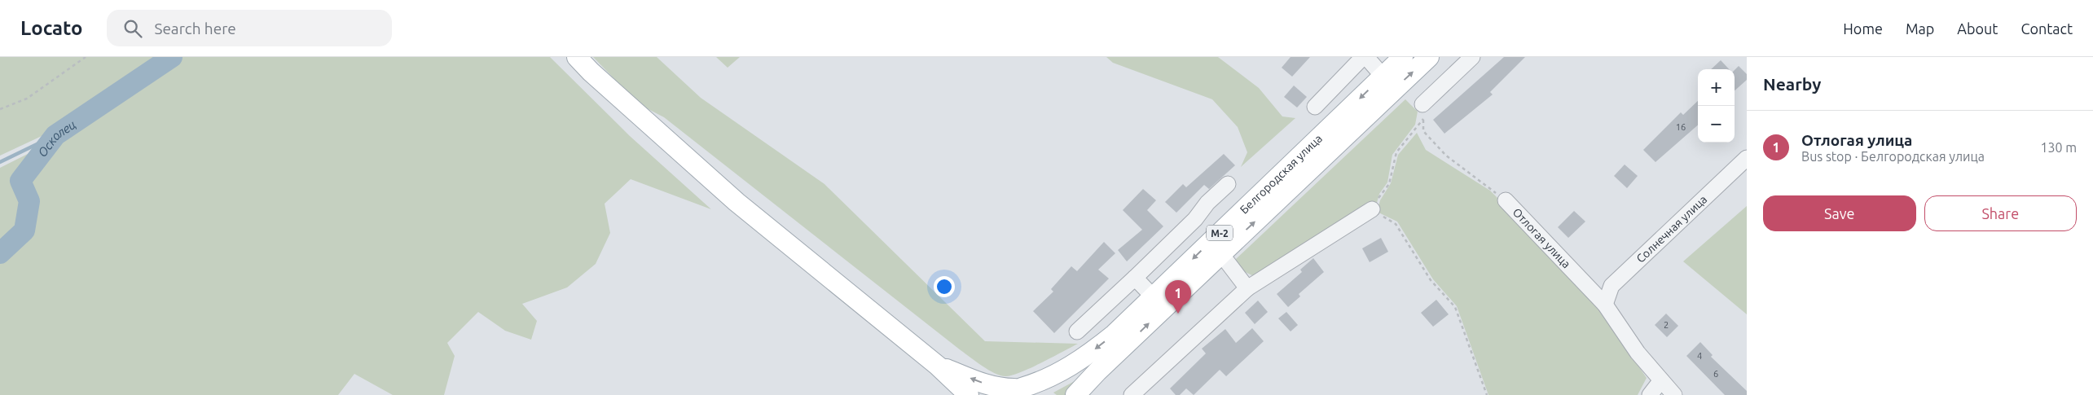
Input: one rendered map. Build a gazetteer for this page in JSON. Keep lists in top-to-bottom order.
{
  "streets": {
    "main road": ["Белгородская улица", "М-2"],
    "street": ["Солнечная улица", "Отлогая улица"]
  },
  "crossings": [
    ["Солнечная улица", "Отлогая улица"]
  ],
  "water": ["Осколец"],
  "house_numbers": [
    "16",
    "2",
    "4",
    "6"
  ],
  "page": {
    "header": "Locato",
    "search": "Search here",
    "nav": [
      "Home",
      "Map",
      "About",
      "Contact"
    ],
    "heading": "Nearby",
    "map_buttons": ["+", "−"],
    "list": [
      {
        "mark": "1",
        "name": "Отлогая улица",
        "note": "Bus stop · Белгородская улица",
        "value": "130 m"
      }
    ],
    "buttons": ["Save", "Share"],
    "pins": "1"
  }
}
